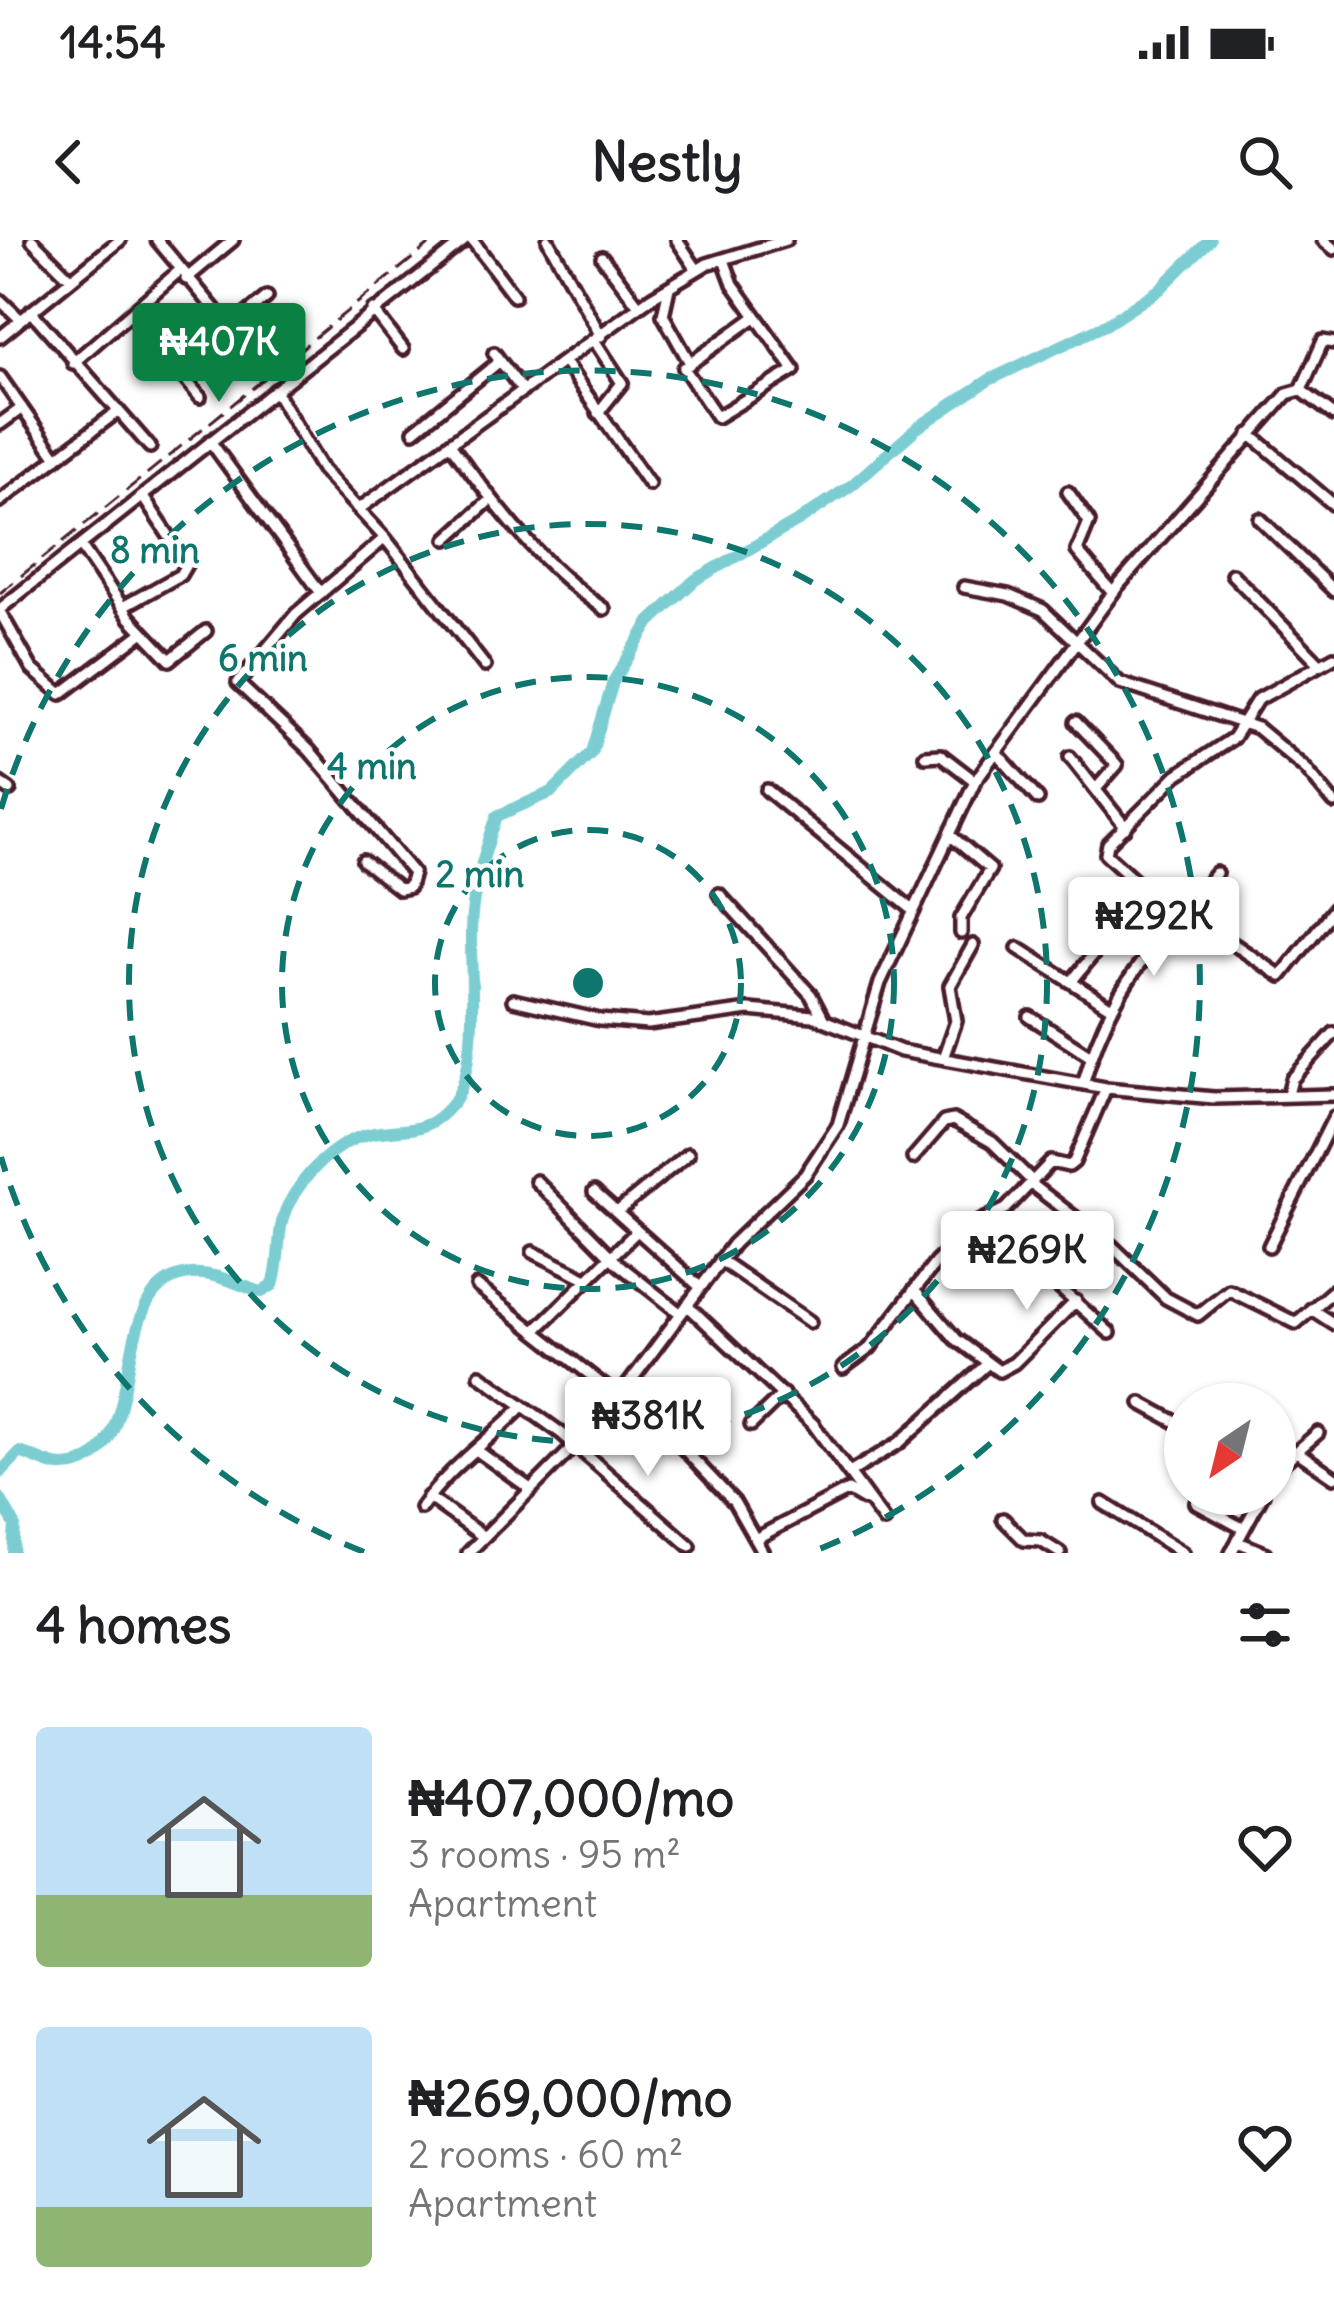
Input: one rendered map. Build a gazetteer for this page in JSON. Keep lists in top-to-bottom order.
{
  "north": "bottom left",
  "page": {
    "status": "14:54",
    "header": "Nestly",
    "price": [
      "₦407K",
      "₦292K",
      "₦269K",
      "₦381K"
    ],
    "heading": "4 homes",
    "list": [
      {
        "name": "₦407,000/mo",
        "note": "3 rooms · 95 m² · Apartment"
      },
      {
        "name": "₦269,000/mo",
        "note": "2 rooms · 60 m² · Apartment"
      }
    ]
  },
  "rings": [
    "8 min",
    "6 min",
    "4 min",
    "2 min"
  ]
}
